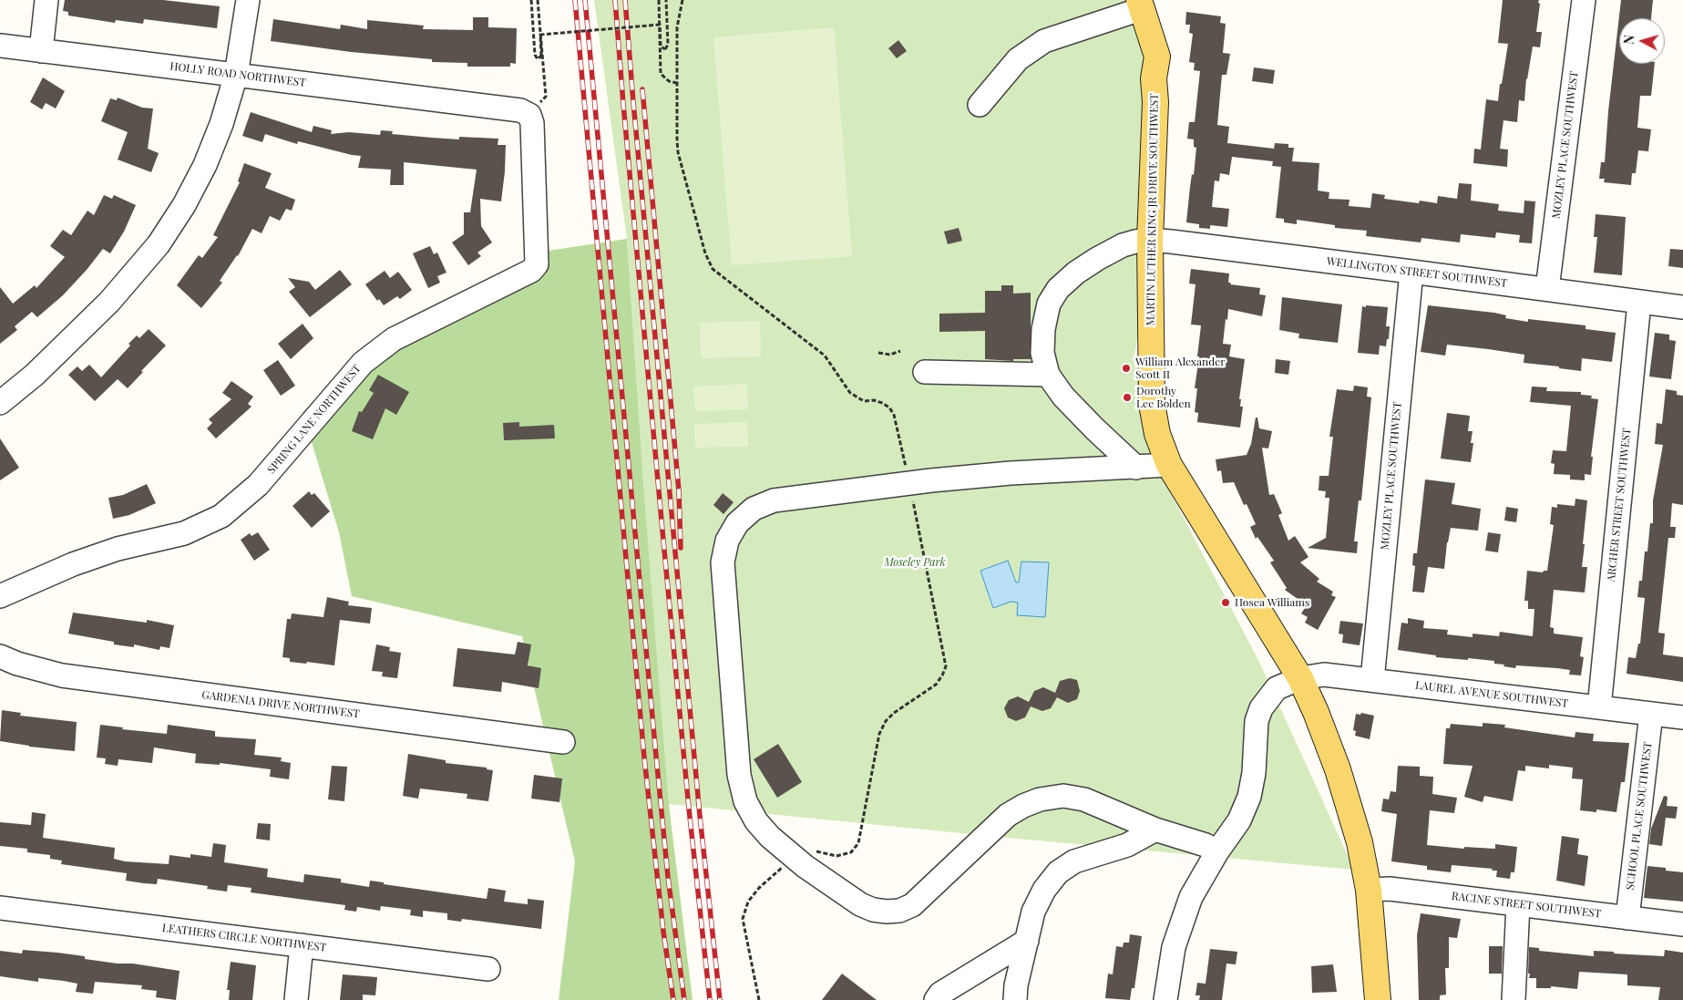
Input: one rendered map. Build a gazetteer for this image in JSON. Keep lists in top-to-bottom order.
{
  "streets": {
    "main road": ["MARTIN LUTHER KING JR DRIVE SOUTHWEST"],
    "street": [
      "HOLLY ROAD NORTHWEST",
      "MOZLEY PLACE SOUTHWEST",
      "WELLINGTON STREET SOUTHWEST",
      "SPRING LANE NORTHWEST",
      "ARCHER STREET SOUTHWEST",
      "LAUREL AVENUE SOUTHWEST",
      "GARDENIA DRIVE NORTHWEST",
      "SCHOOL PLACE SOUTHWEST",
      "RACINE STREET SOUTHWEST",
      "LEATHERS CIRCLE NORTHWEST"
    ]
  },
  "crossings": [
    ["HOLLY ROAD NORTHWEST", "SPRING LANE NORTHWEST"],
    ["MOZLEY PLACE SOUTHWEST", "WELLINGTON STREET SOUTHWEST"],
    ["MOZLEY PLACE SOUTHWEST", "LAUREL AVENUE SOUTHWEST"],
    ["MARTIN LUTHER KING JR DRIVE SOUTHWEST", "WELLINGTON STREET SOUTHWEST"],
    ["MARTIN LUTHER KING JR DRIVE SOUTHWEST", "LAUREL AVENUE SOUTHWEST"],
    ["MARTIN LUTHER KING JR DRIVE SOUTHWEST", "RACINE STREET SOUTHWEST"],
    ["WELLINGTON STREET SOUTHWEST", "ARCHER STREET SOUTHWEST"],
    ["ARCHER STREET SOUTHWEST", "LAUREL AVENUE SOUTHWEST"],
    ["LAUREL AVENUE SOUTHWEST", "SCHOOL PLACE SOUTHWEST"],
    ["SCHOOL PLACE SOUTHWEST", "RACINE STREET SOUTHWEST"]
  ],
  "parks": ["Moseley Park"],
  "places": ["William Alexander Scott II", "Dorothy Lee Bolden", "Hosea Williams"],
  "north": "left"
}
